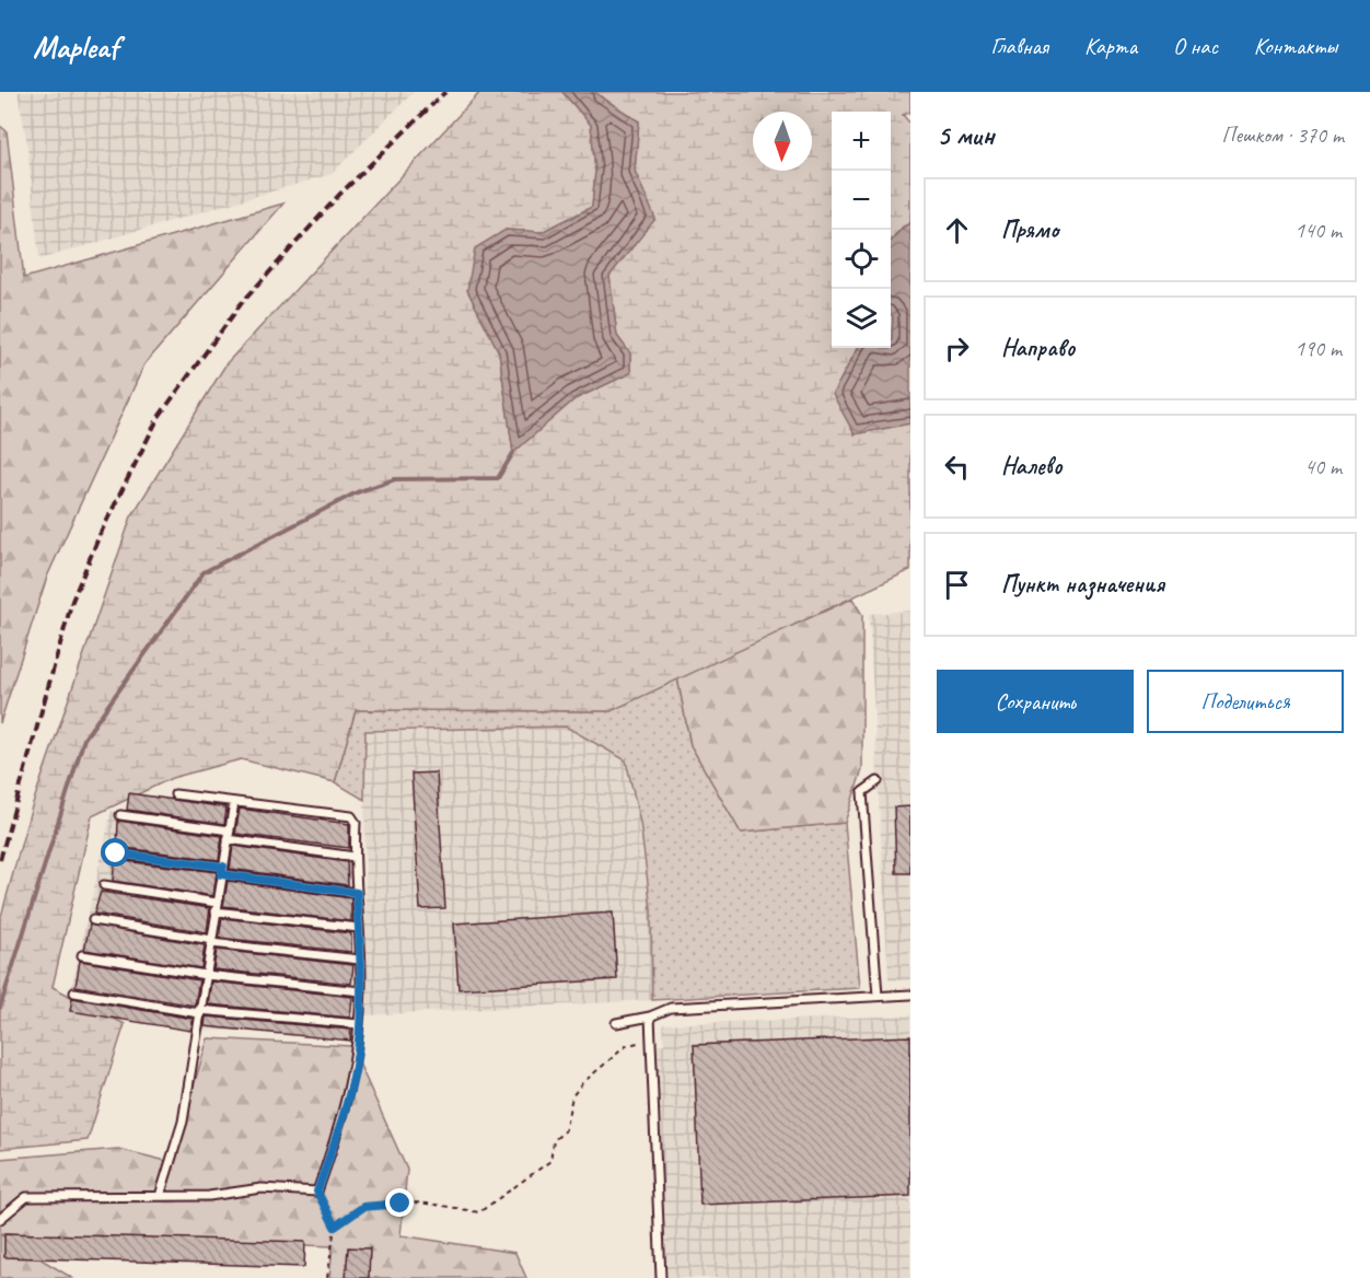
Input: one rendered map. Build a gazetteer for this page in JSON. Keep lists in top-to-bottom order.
{
  "north": "bottom",
  "page": {
    "header": "Mapleaf",
    "nav": [
      "Главная",
      "Карта",
      "О нас",
      "Контакты"
    ],
    "heading": ["5 мин", "Пешком · 370 m"],
    "map_buttons": ["+", "−"],
    "list": [
      ["Прямо", "140 m"],
      ["Направо", "190 m"],
      ["Налево", "40 m"],
      "Пункт назначения"
    ],
    "buttons": ["Сохранить", "Поделиться"]
  }
}
